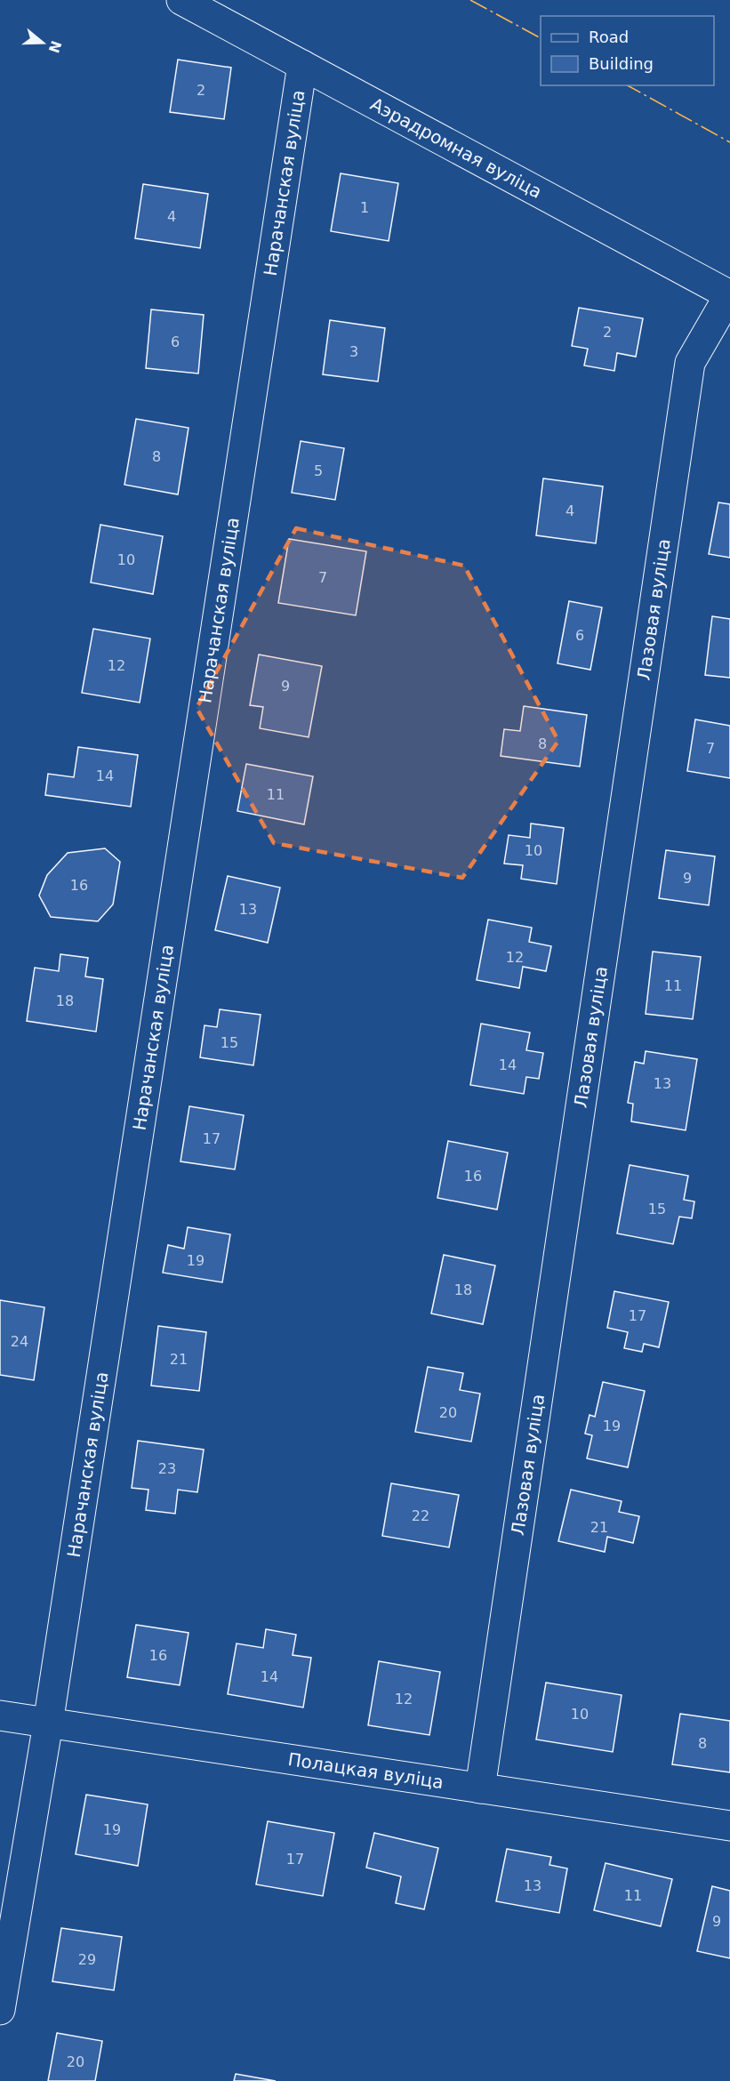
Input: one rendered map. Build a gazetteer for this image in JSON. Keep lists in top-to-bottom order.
{
  "streets": {
    "street": [
      "Аэрадромная вуліца",
      "Нарачанская вуліца",
      "Лазовая вуліца",
      "Полацкая вуліца"
    ]
  },
  "crossings": [
    ["Аэрадромная вуліца", "Нарачанская вуліца"],
    ["Аэрадромная вуліца", "Лазовая вуліца"],
    ["Нарачанская вуліца", "Полацкая вуліца"],
    ["Лазовая вуліца", "Полацкая вуліца"]
  ],
  "house_numbers": [
    "2",
    "1",
    "4",
    "2",
    "6",
    "3",
    "8",
    "5",
    "4",
    "10",
    "7",
    "6",
    "12",
    "9",
    "8",
    "7",
    "14",
    "11",
    "10",
    "9",
    "16",
    "13",
    "12",
    "11",
    "18",
    "15",
    "14",
    "13",
    "17",
    "16",
    "15",
    "19",
    "18",
    "17",
    "24",
    "21",
    "20",
    "19",
    "23",
    "22",
    "21",
    "16",
    "14",
    "12",
    "10",
    "8",
    "19",
    "17",
    "13",
    "11",
    "9",
    "29",
    "20"
  ],
  "legend": ["Road", "Building"],
  "north": "right"
}
